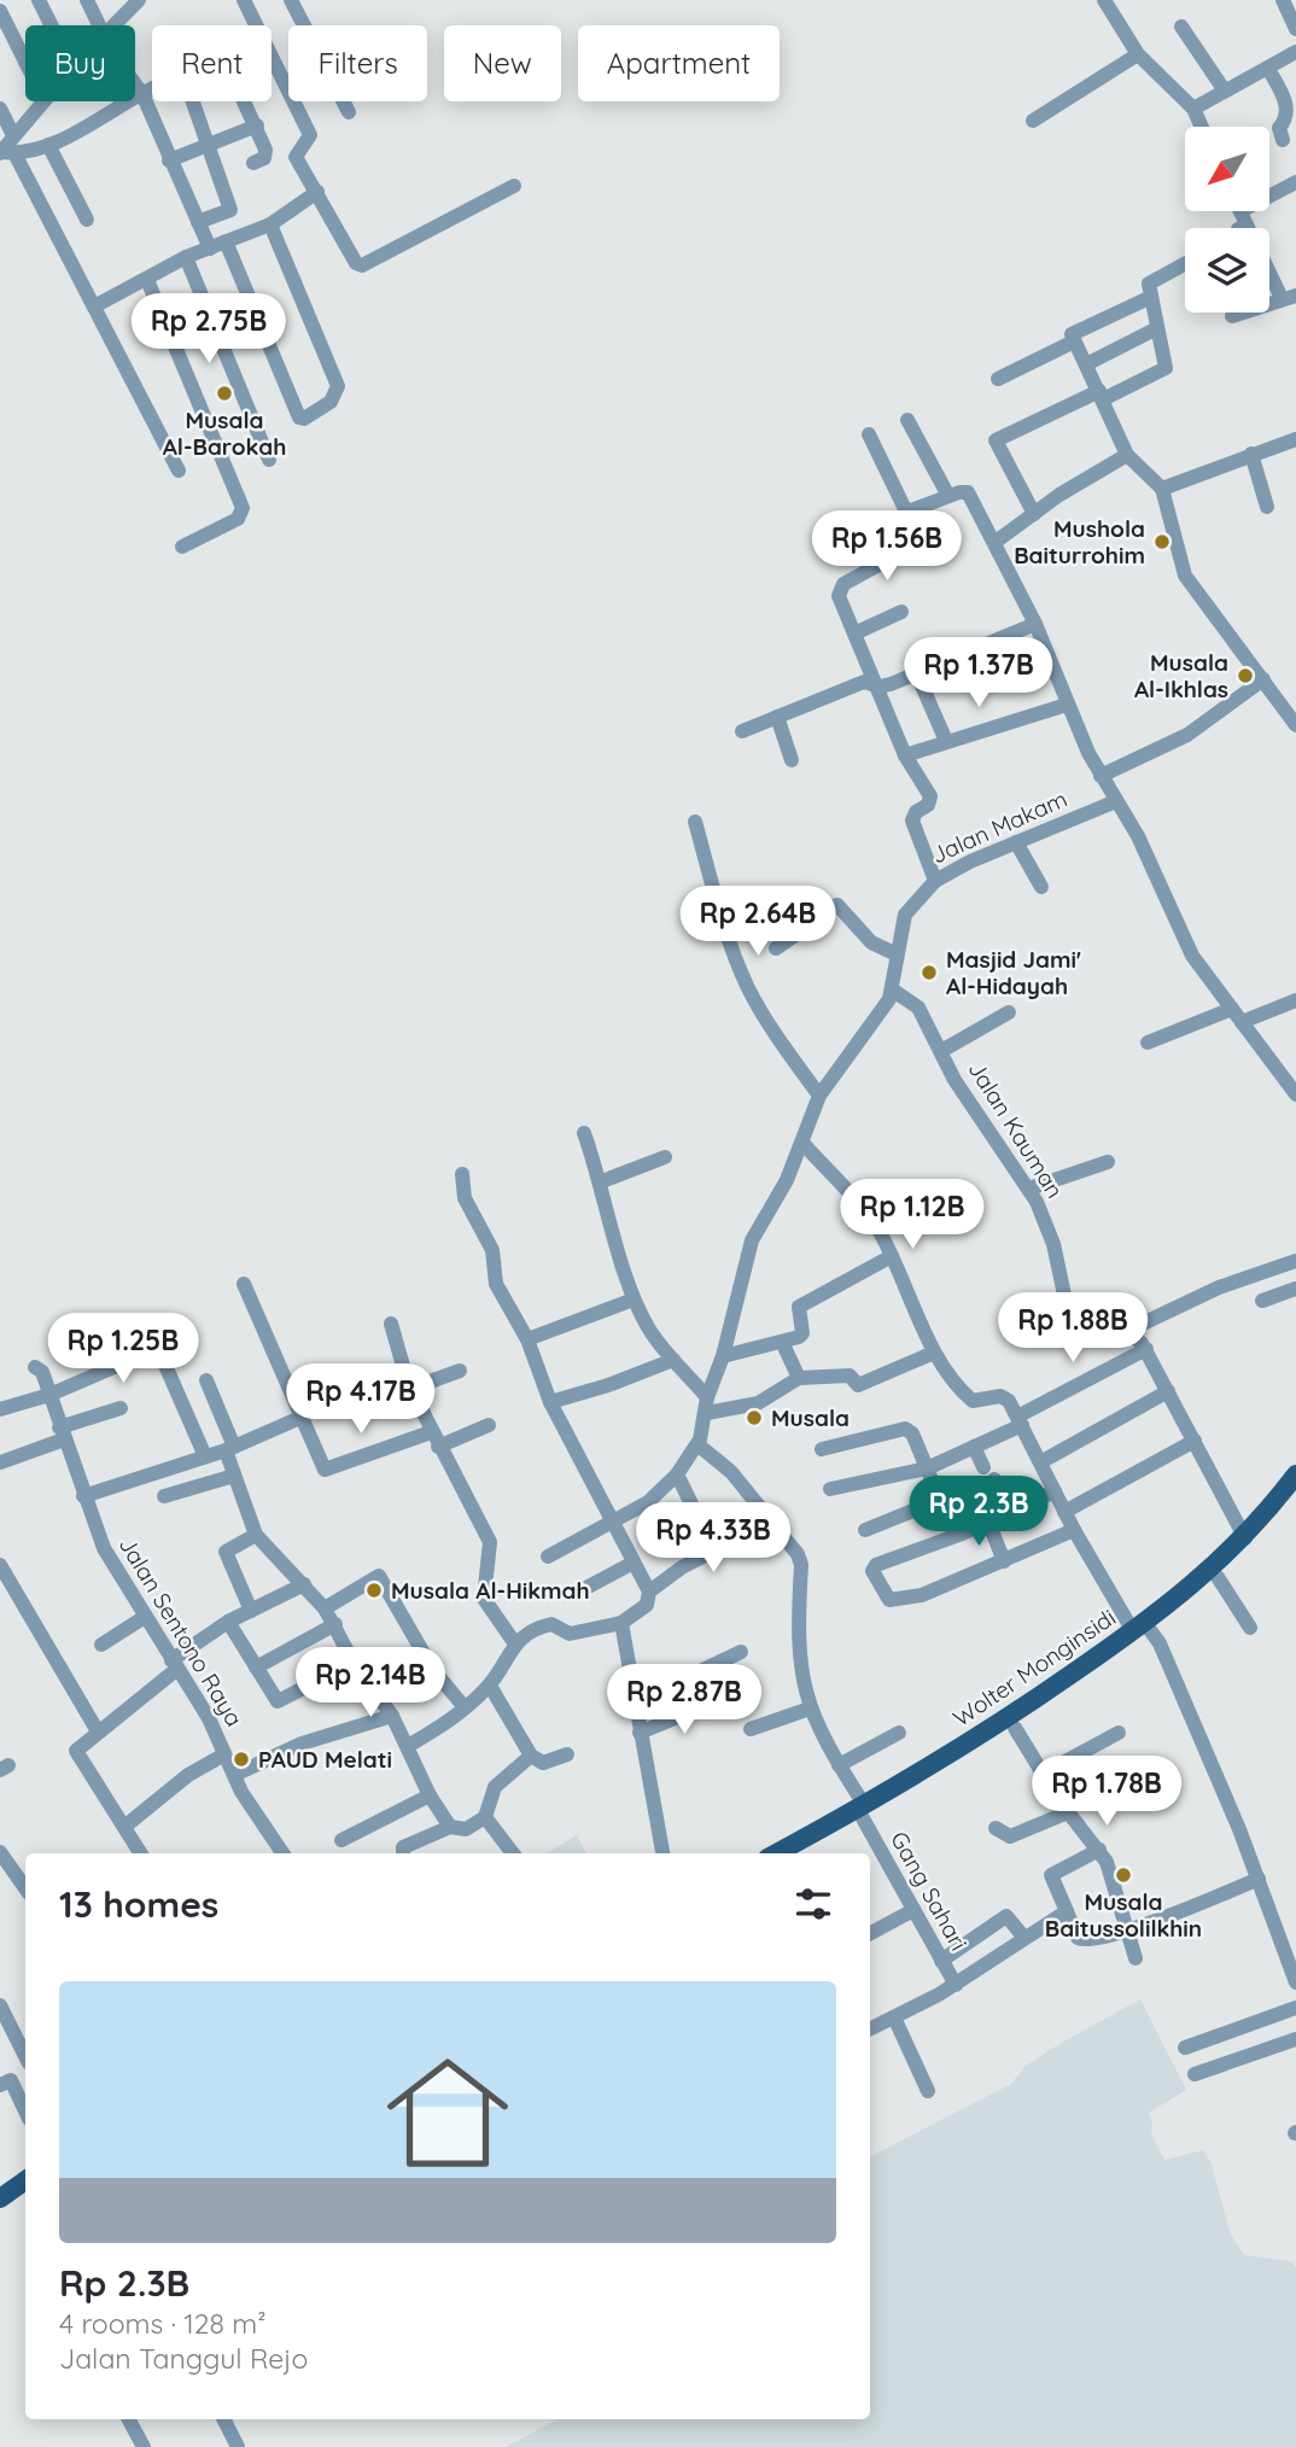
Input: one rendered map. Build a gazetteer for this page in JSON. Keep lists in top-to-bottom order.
{
  "streets": {
    "main road": ["Wolter Monginsidi"],
    "street": [
      "Jalan Makam",
      "Jalan Kauman",
      "Jalan Sentono Raya",
      "Gang Sahari"
    ]
  },
  "crossings": [
    ["Jalan Makam", "Jalan Kauman"],
    ["Jalan Kauman", "Wolter Monginsidi"],
    ["Wolter Monginsidi", "Gang Sahari"]
  ],
  "places": [
    "Musala Al-Barokah",
    "Mushola Baiturrohim",
    "Musala Al-Ikhlas",
    "Masjid Jami' Al-Hidayah",
    "Musala",
    "Musala Al-Hikmah",
    "PAUD Melati",
    "Musala Baitussolilkhin"
  ],
  "north": "bottom left",
  "page": {
    "chip": [
      "Buy",
      "Rent",
      "Filters",
      "New",
      "Apartment"
    ],
    "price": [
      "Rp 2.75B",
      "Rp 1.56B",
      "Rp 1.37B",
      "Rp 2.64B",
      "Rp 1.12B",
      "Rp 1.88B",
      "Rp 1.25B",
      "Rp 4.17B",
      "Rp 2.3B",
      "Rp 4.33B",
      "Rp 2.14B",
      "Rp 2.87B",
      "Rp 1.78B"
    ],
    "heading": "13 homes",
    "list": [
      {
        "name": "Rp 2.3B",
        "note": "4 rooms · 128 m² · Jalan Tanggul Rejo"
      }
    ]
  }
}
